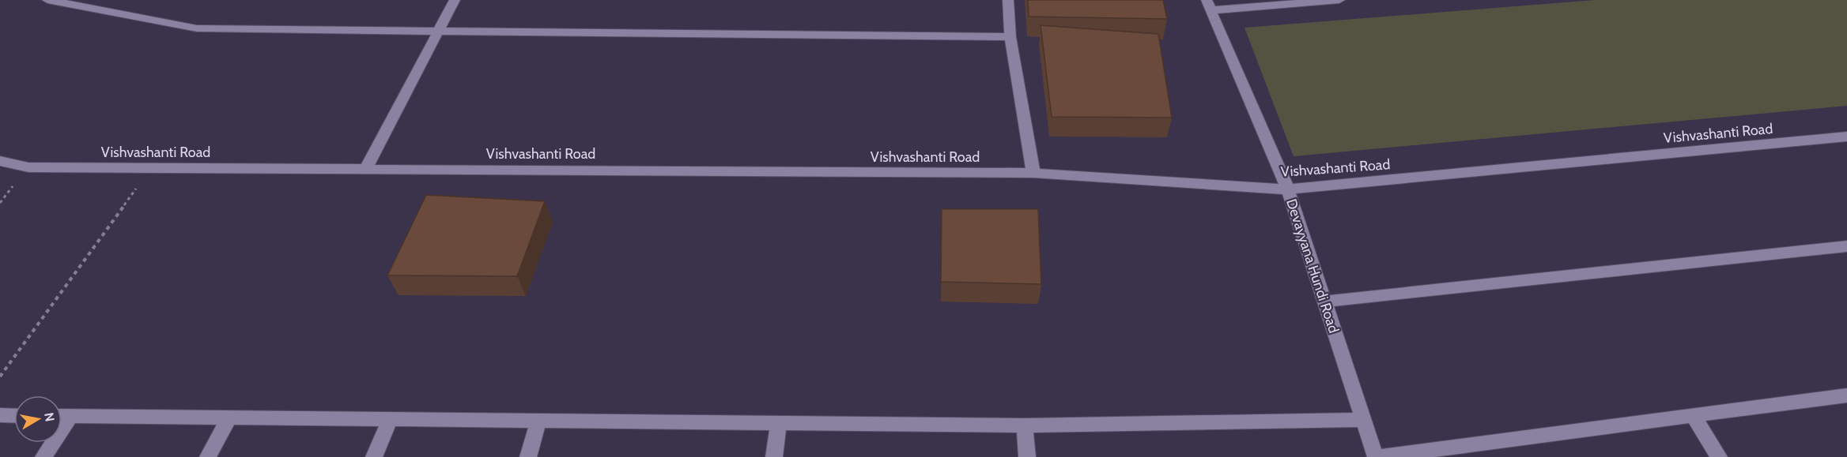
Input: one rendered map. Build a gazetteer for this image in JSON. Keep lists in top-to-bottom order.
{
  "streets": {
    "street": ["Vishvashanti Road", "Devayyana Hundi Road"]
  },
  "crossings": [
    ["Vishvashanti Road", "Devayyana Hundi Road"]
  ],
  "north": "right"
}
